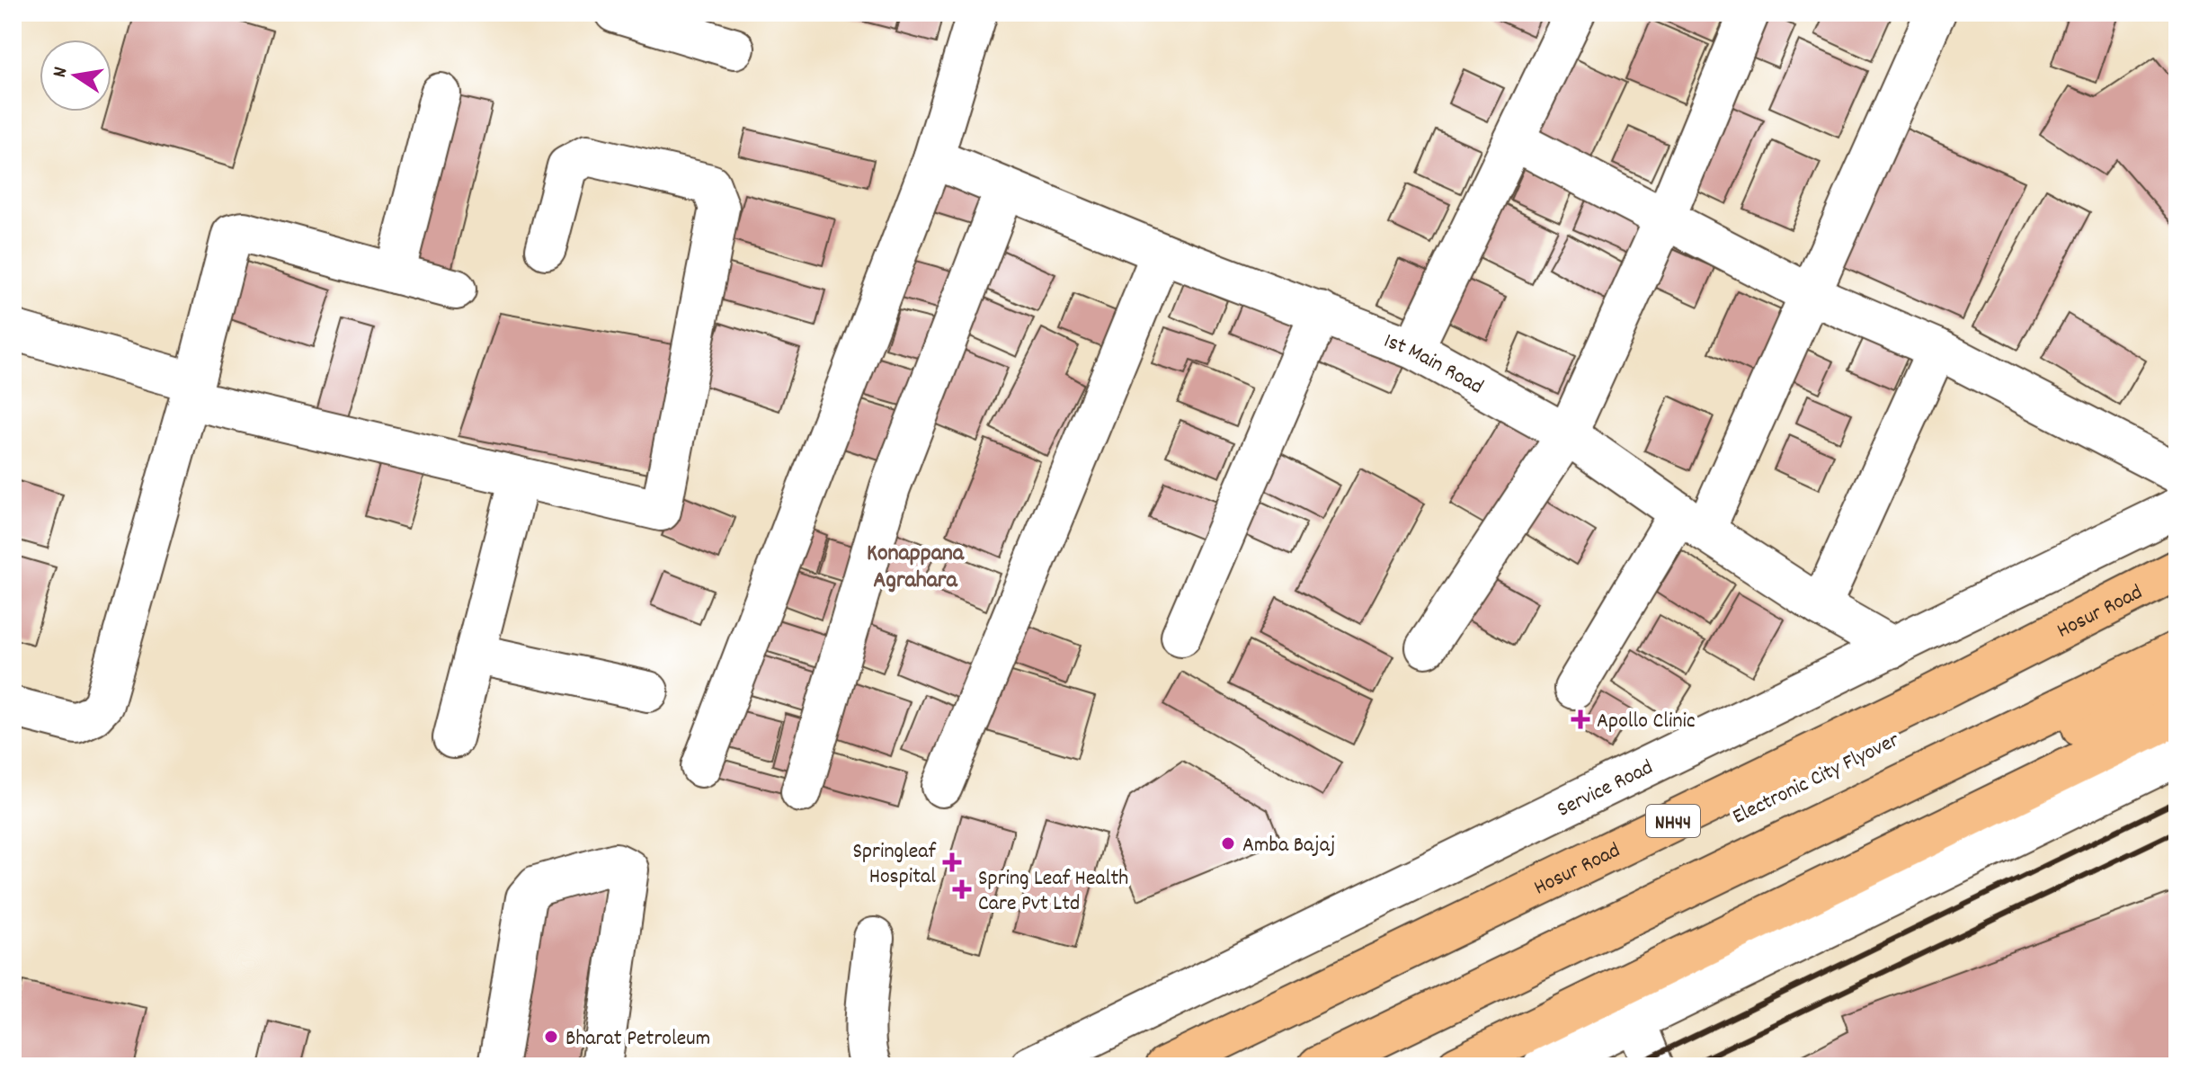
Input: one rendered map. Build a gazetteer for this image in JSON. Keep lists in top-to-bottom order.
{
  "streets": {
    "highway": ["Hosur Road", "Electronic City Flyover", "NH44"],
    "street": ["1st Main Road", "Service Road"]
  },
  "crossings": [
    ["1st Main Road", "Service Road"]
  ],
  "districts": ["Konappana Agrahara"],
  "places": {
    "health": ["Apollo Clinic", "Springleaf Hospital", "Spring Leaf Health Care Pvt Ltd"],
    "other": ["Amba Bajaj", "Bharat Petroleum"]
  },
  "north": "left"
}
